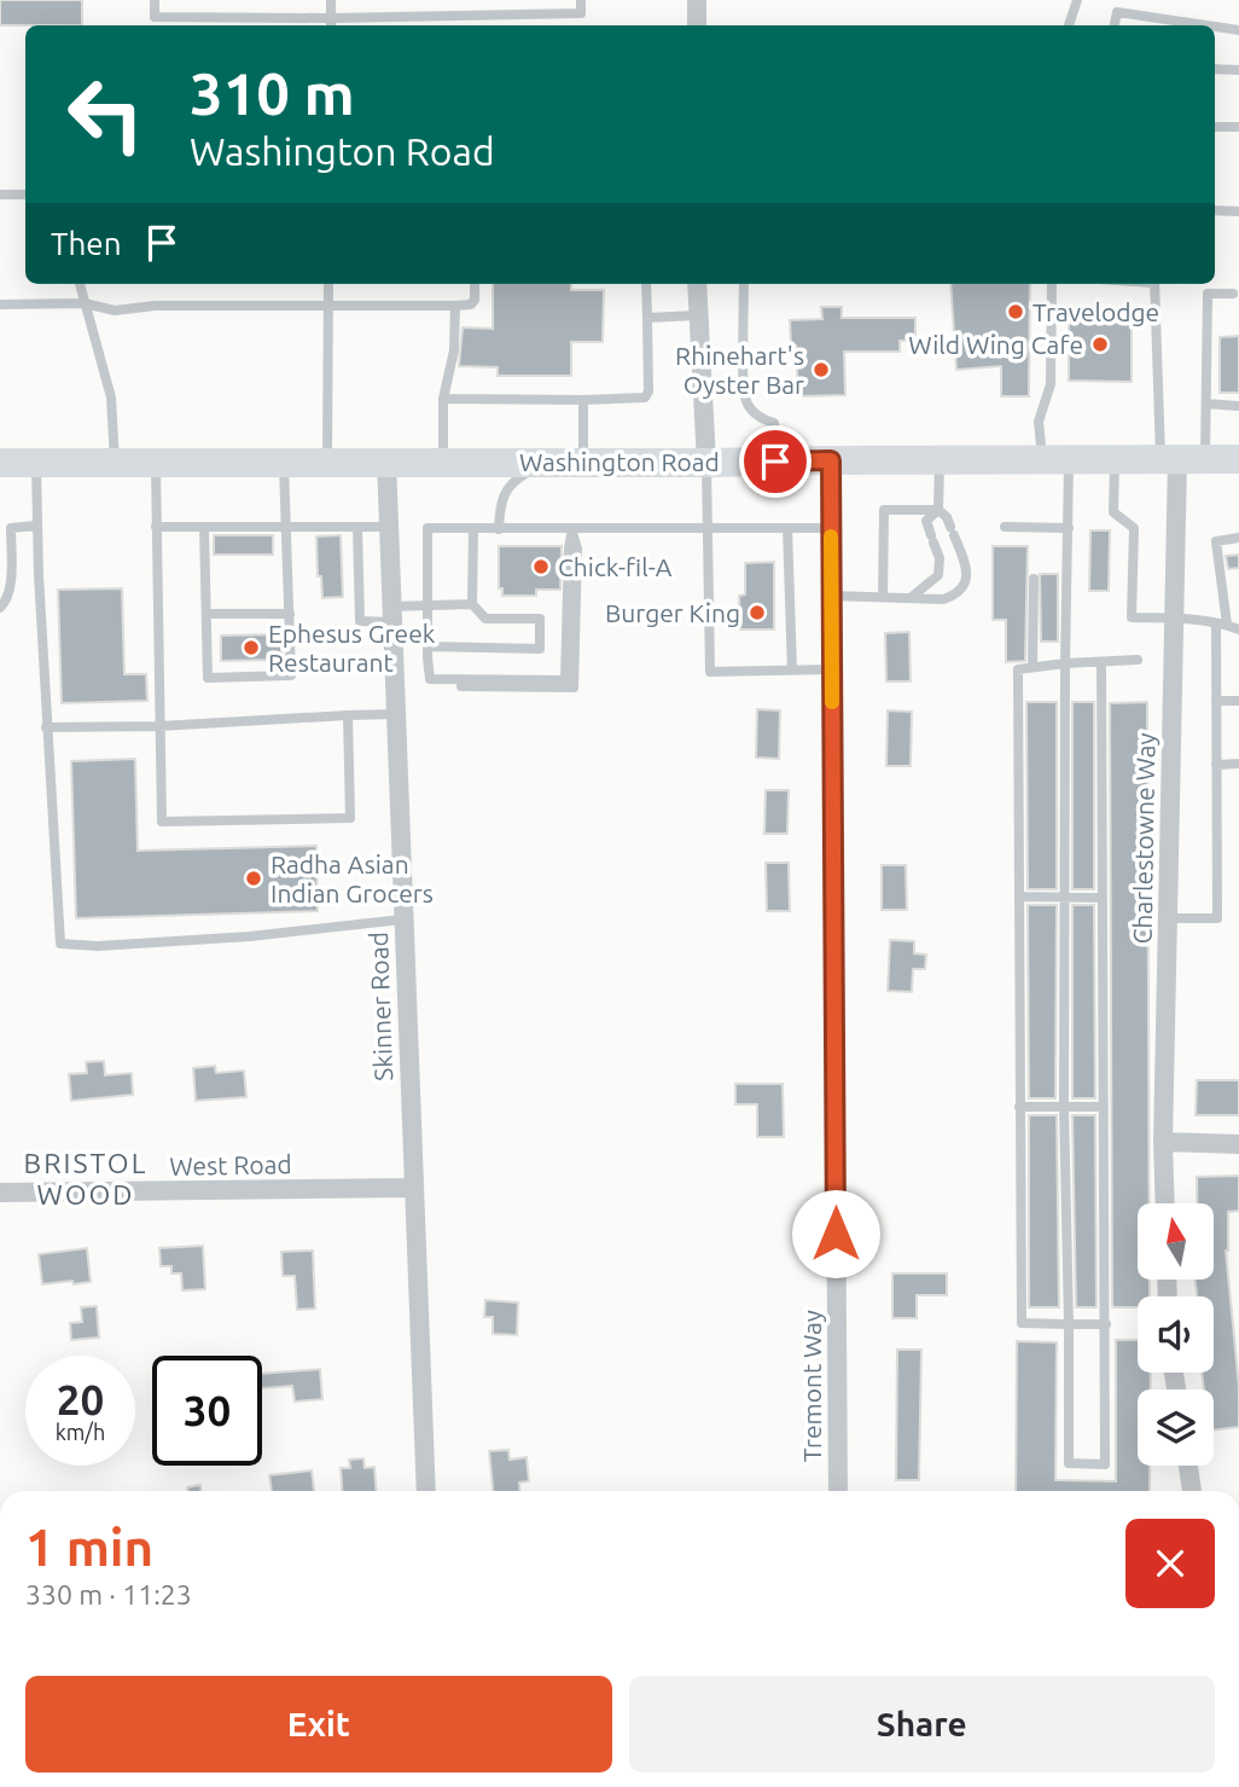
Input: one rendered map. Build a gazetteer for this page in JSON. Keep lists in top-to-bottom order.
{
  "streets": {
    "main road": ["Washington Road"],
    "street": [
      "Charlestowne Way",
      "Skinner Road",
      "West Road",
      "Tremont Way"
    ]
  },
  "crossings": [
    ["Washington Road", "Charlestowne Way"],
    ["Washington Road", "Skinner Road"],
    ["Washington Road", "Tremont Way"],
    ["Skinner Road", "West Road"]
  ],
  "districts": ["BRISTOL WOOD"],
  "places": [
    "Travelodge",
    "Wild Wing Cafe",
    "Rhinehart's Oyster Bar",
    "Chick-fil-A",
    "Burger King",
    "Ephesus Greek Restaurant",
    "Radha Asian Indian Grocers"
  ],
  "north": "top",
  "page": {
    "turn": ["310 m", "Washington Road"],
    "then": "Then",
    "speed": "20 km/h",
    "limit": "30",
    "heading": ["1 min", "330 m · 11:23"],
    "buttons": ["Exit", "Share"]
  }
}
